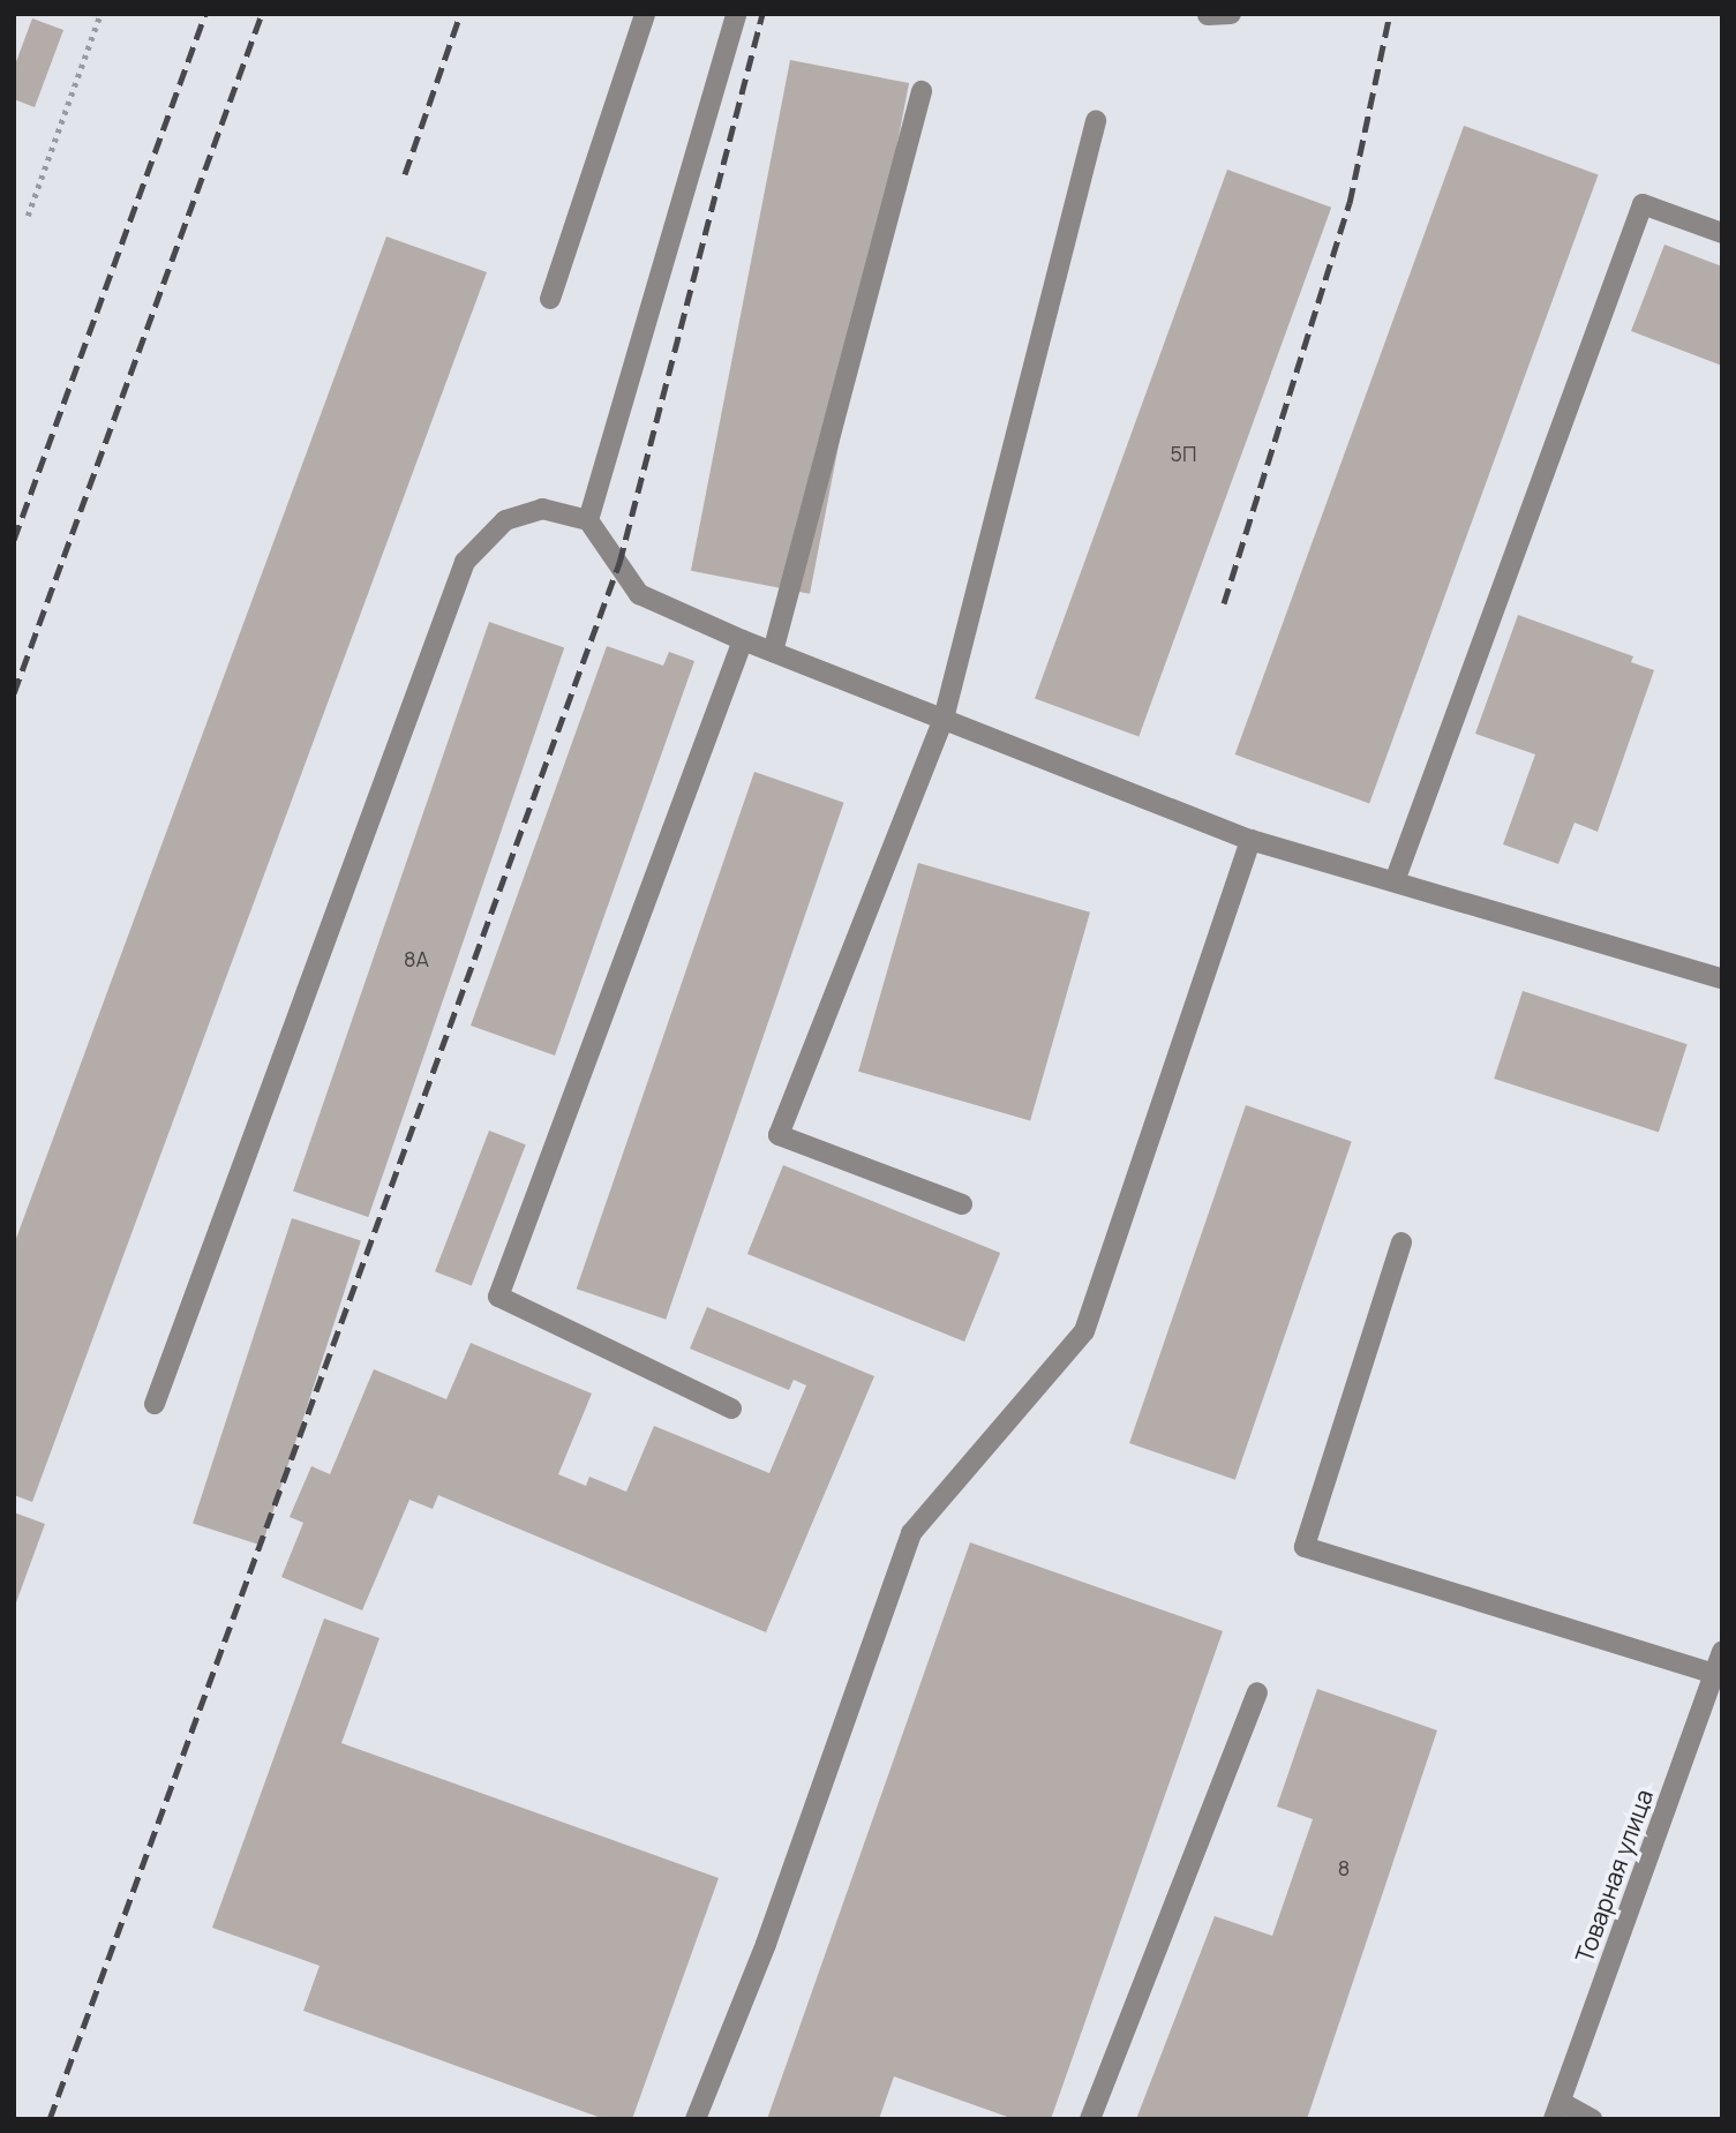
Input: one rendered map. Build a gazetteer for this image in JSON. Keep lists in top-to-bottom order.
{
  "streets": {
    "street": ["Товарная улица"]
  },
  "house_numbers": ["5П", "8А", "8"]
}
